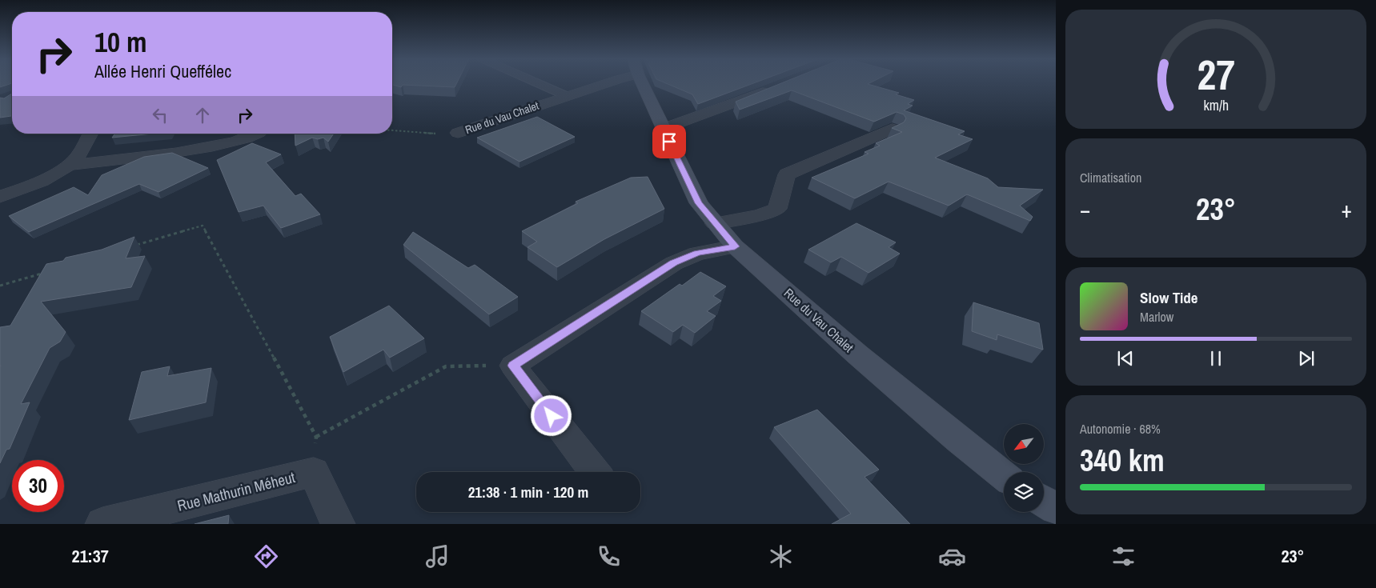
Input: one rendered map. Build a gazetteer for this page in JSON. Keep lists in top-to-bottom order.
{
  "streets": {
    "street": ["Rue du Vau Chalet", "Rue Mathurin Méheut"]
  },
  "north": "bottom left",
  "page": {
    "turn": ["10 m", "Allée Henri Queffélec"],
    "tile": [
      "Climatisation",
      ["Autonomie · 68%", "340 km"]
    ],
    "heat": ["−", "23°", "+"],
    "song": ["Slow Tide", "Marlow"],
    "limit": "30",
    "trip": "21:38 · 1 min · 120 m",
    "tabs": ["21:37", "23°"],
    "gauge": ["27", "km/h"]
  }
}
